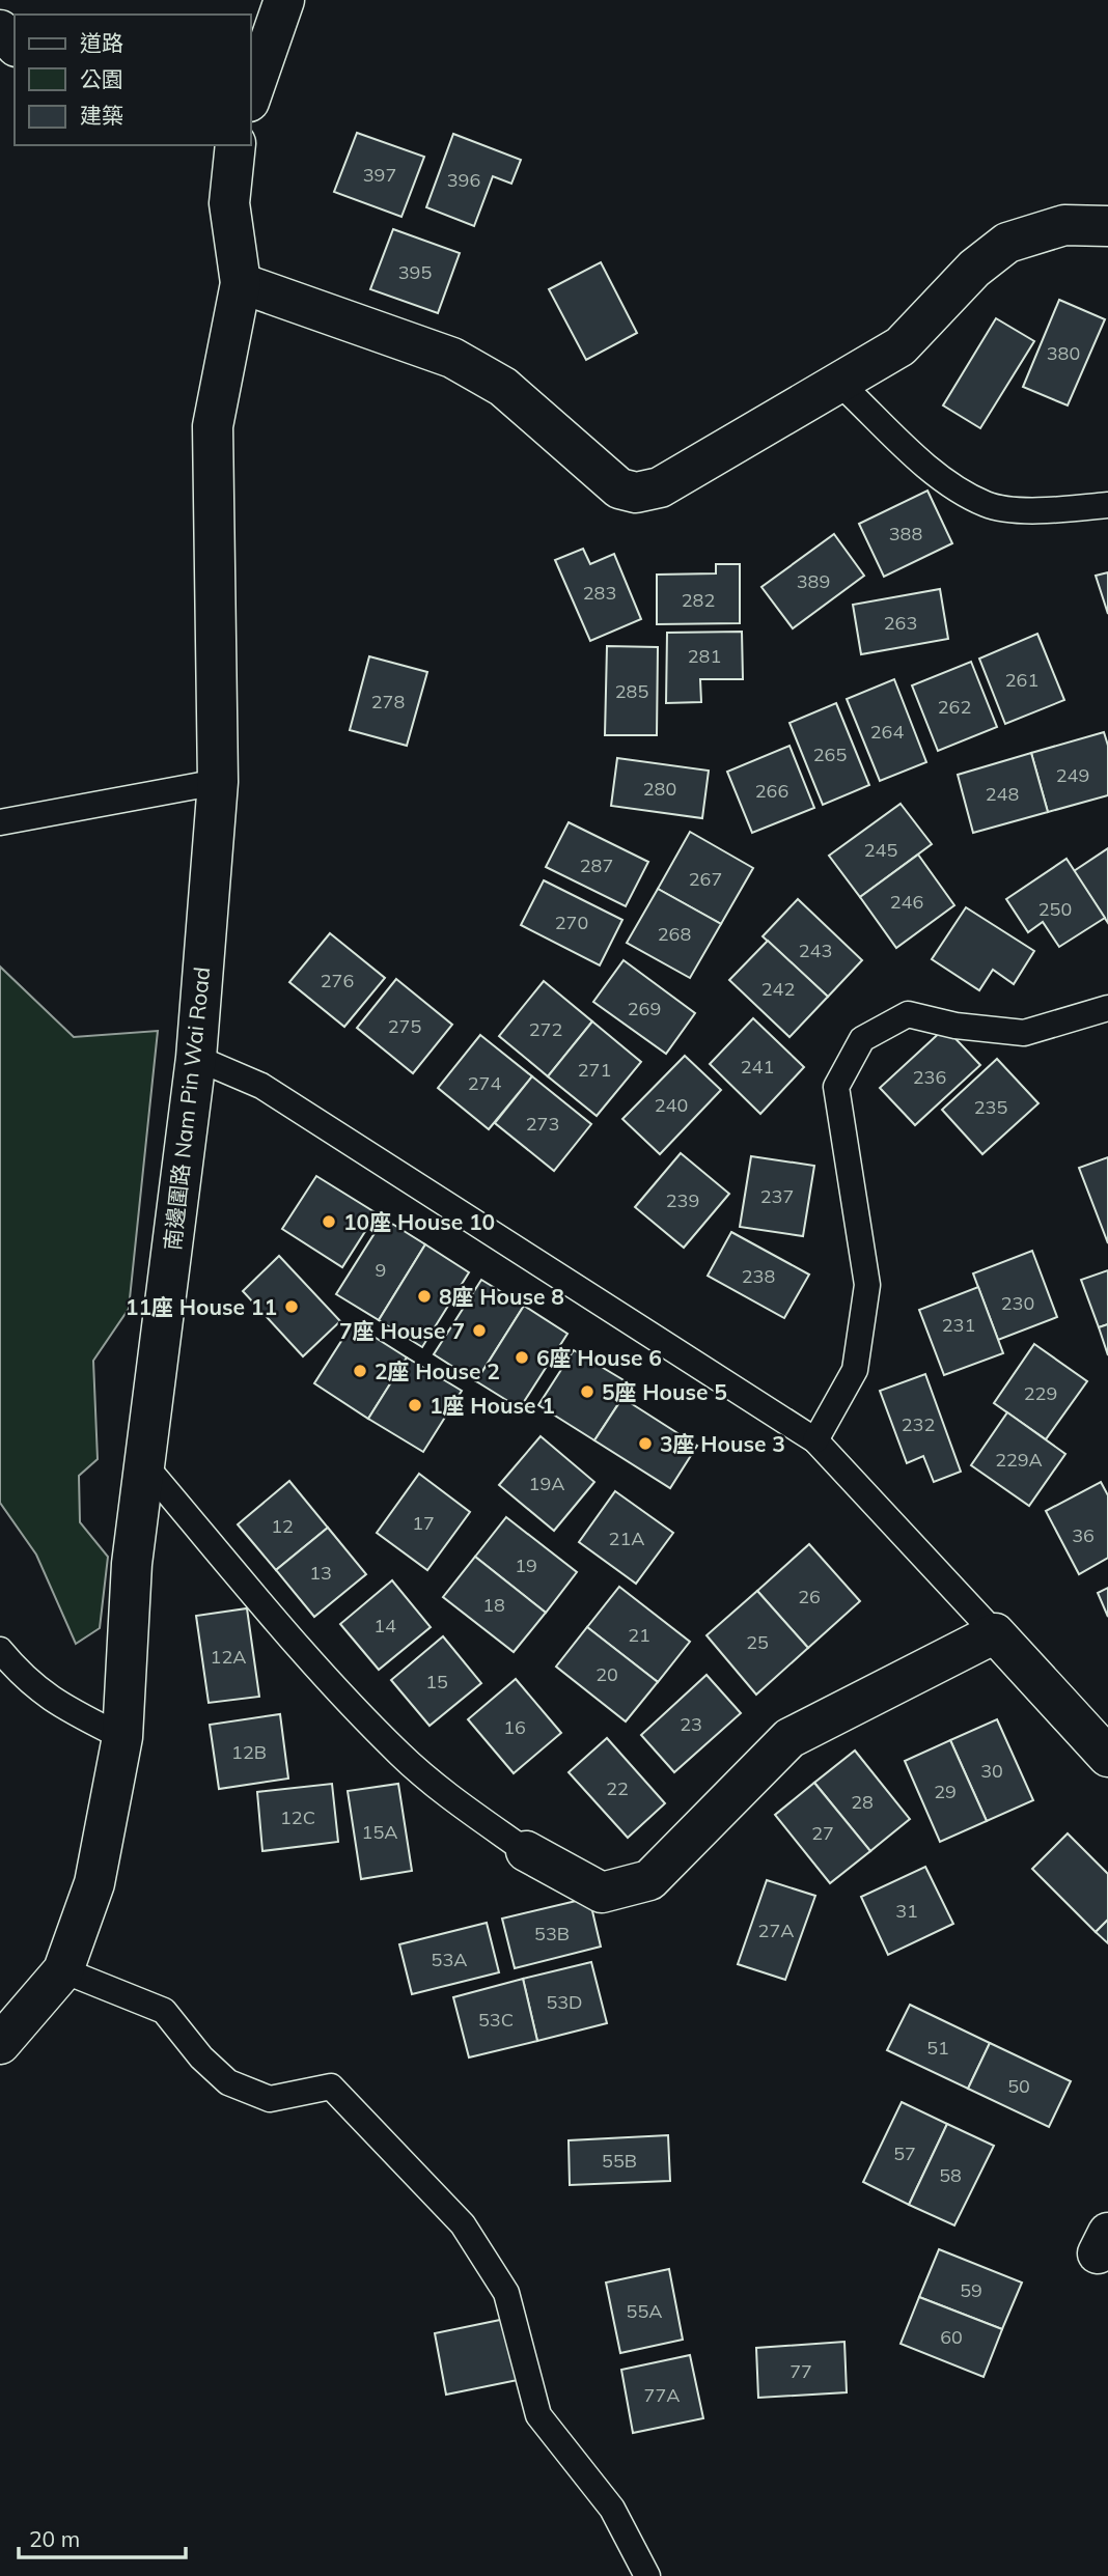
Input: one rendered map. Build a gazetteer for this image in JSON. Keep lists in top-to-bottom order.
{
  "streets": {
    "street": ["南邊圍路 Nam Pin Wai Road"]
  },
  "places": [
    "10座 House 10",
    "8座 House 8",
    "11座 House 11",
    "7座 House 7",
    "6座 House 6",
    "2座 House 2",
    "5座 House 5",
    "1座 House 1",
    "3座 House 3"
  ],
  "house_numbers": [
    "397",
    "396",
    "395",
    "380",
    "388",
    "389",
    "283",
    "282",
    "263",
    "281",
    "261",
    "285",
    "278",
    "262",
    "264",
    "265",
    "249",
    "280",
    "266",
    "248",
    "245",
    "287",
    "267",
    "246",
    "250",
    "270",
    "268",
    "243",
    "276",
    "242",
    "269",
    "275",
    "272",
    "241",
    "271",
    "236",
    "274",
    "240",
    "235",
    "273",
    "237",
    "239",
    "9",
    "238",
    "230",
    "231",
    "229",
    "232",
    "229A",
    "19A",
    "17",
    "12",
    "36",
    "21A",
    "19",
    "13",
    "26",
    "18",
    "14",
    "21",
    "25",
    "12A",
    "20",
    "15",
    "23",
    "16",
    "12B",
    "30",
    "22",
    "29",
    "28",
    "12C",
    "15A",
    "27",
    "31",
    "27A",
    "53B",
    "53A",
    "53D",
    "53C",
    "51",
    "50",
    "57",
    "55B",
    "58",
    "59",
    "55A",
    "60",
    "77",
    "77A"
  ],
  "legend": ["道路", "公園", "建築"],
  "scale_bar": "20 m"
}
